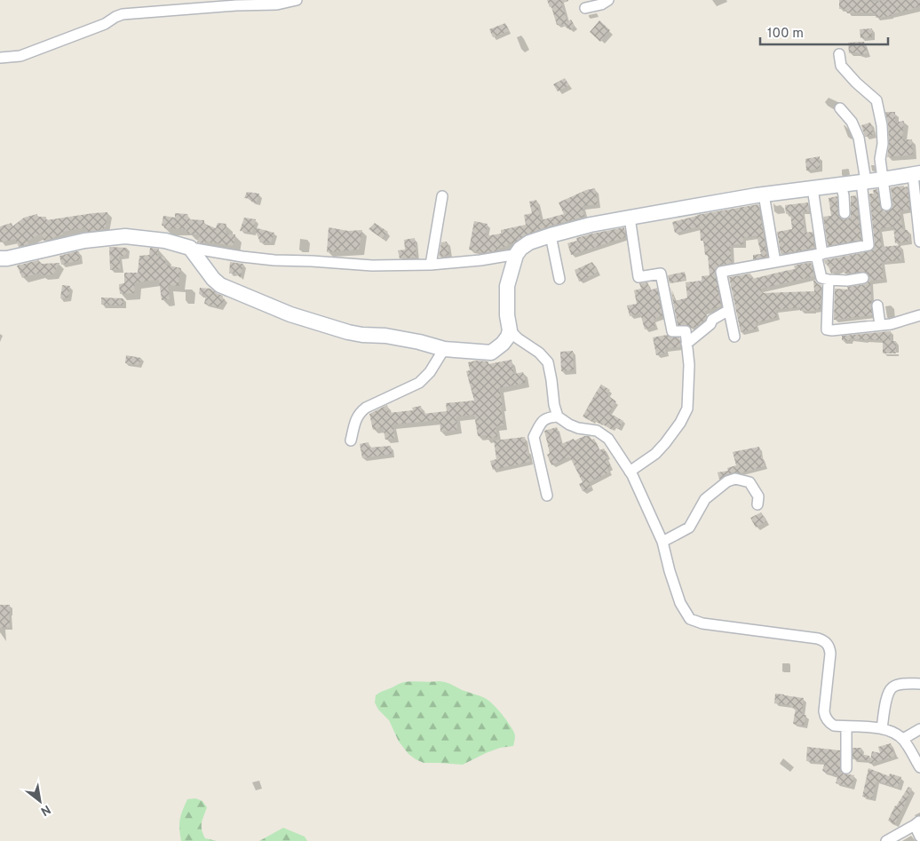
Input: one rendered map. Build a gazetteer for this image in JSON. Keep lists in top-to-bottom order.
{
  "scale_bar": "100 m",
  "north": "bottom right"
}
